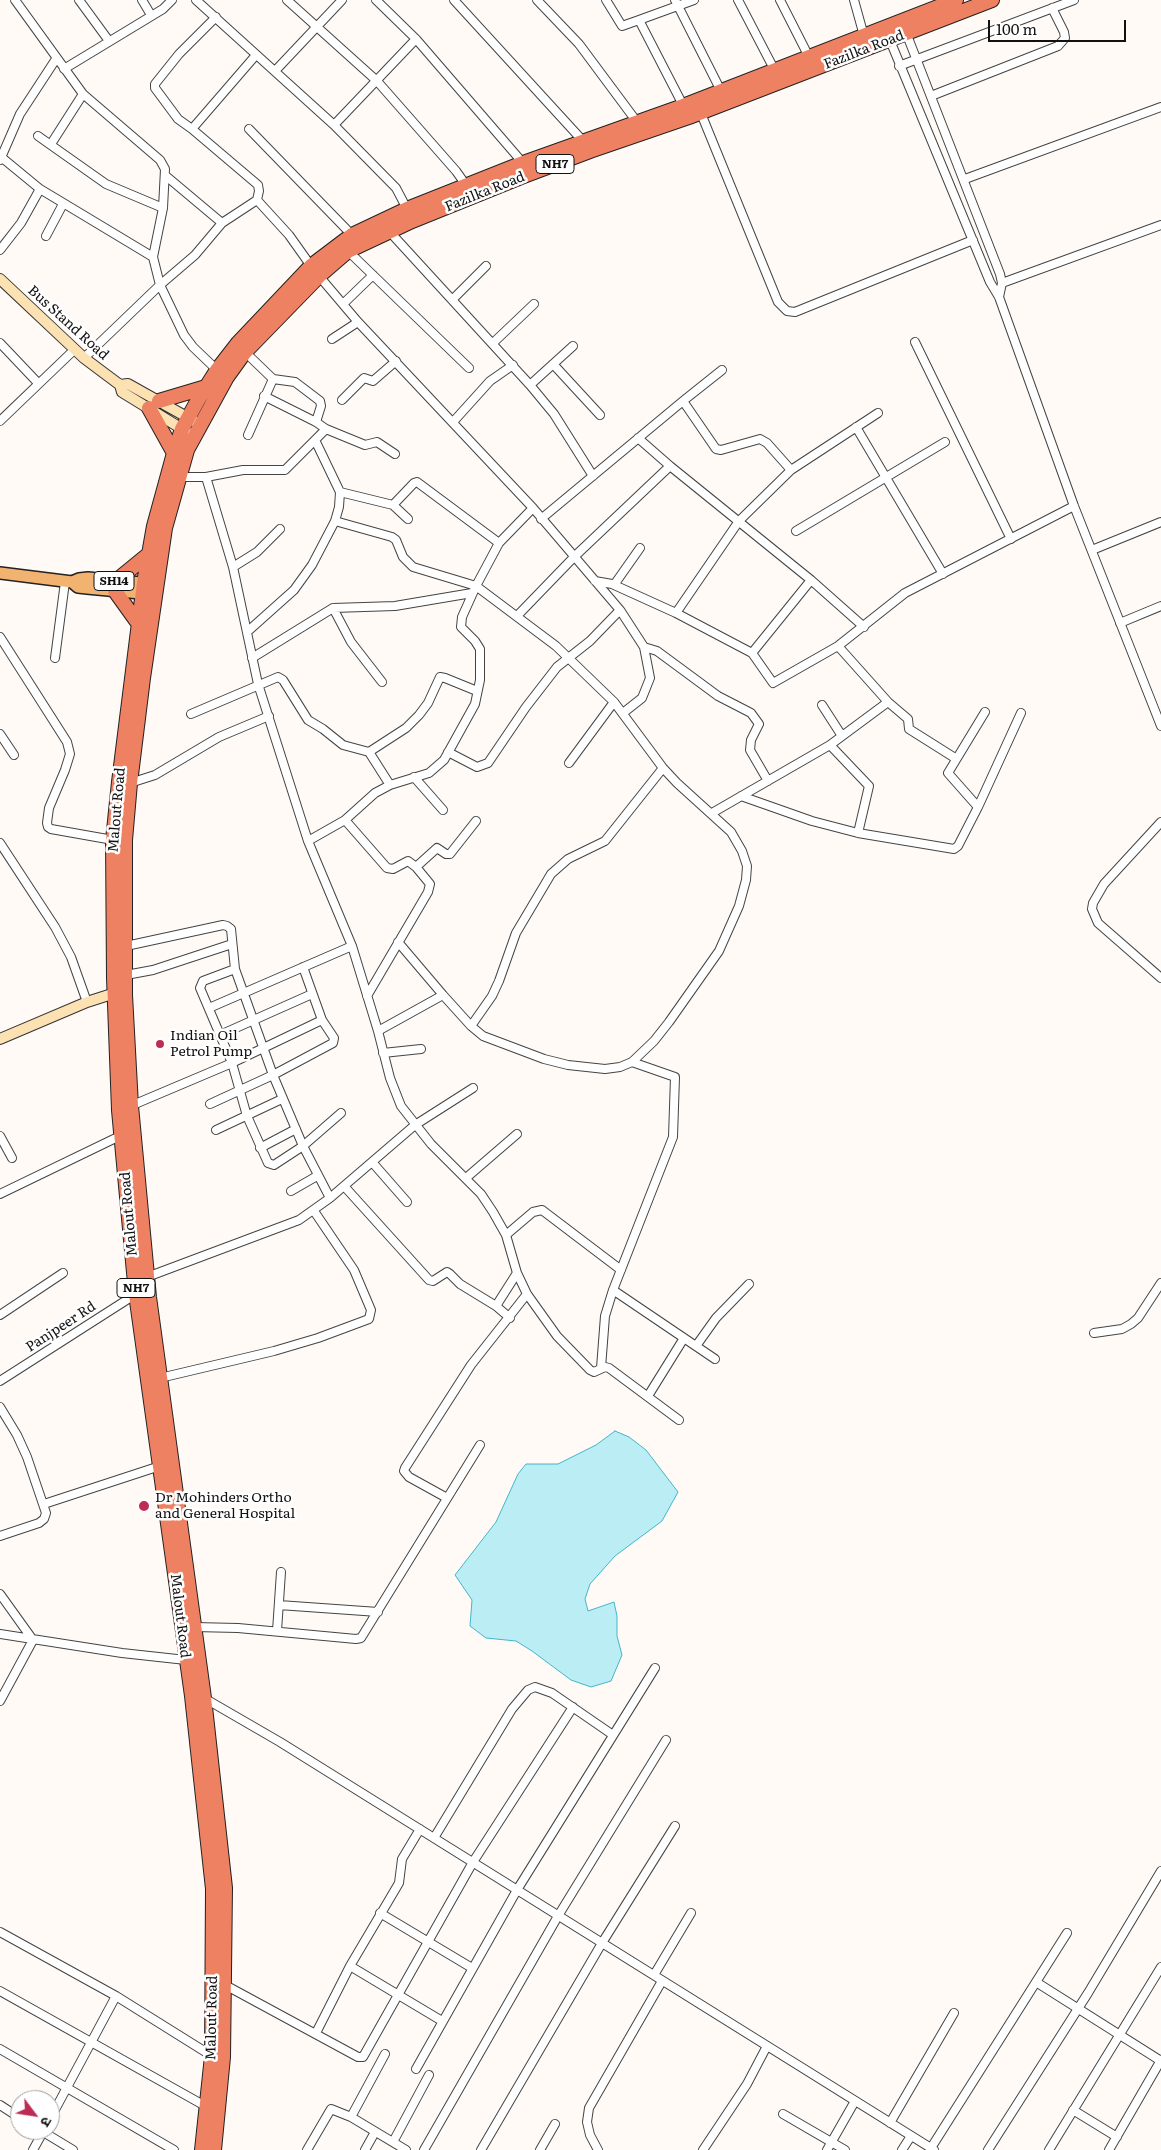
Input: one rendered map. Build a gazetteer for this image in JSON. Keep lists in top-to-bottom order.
{
  "streets": {
    "highway": ["Fazilka Road", "NH7", "Malout Road"],
    "main road": ["Bus Stand Road", "SH14"],
    "street": ["Panjpeer Rd"]
  },
  "crossings": [
    ["Fazilka Road", "Bus Stand Road"],
    ["Fazilka Road", "Malout Road"],
    ["Bus Stand Road", "Malout Road"],
    ["SH14", "Malout Road"],
    ["Malout Road", "Panjpeer Rd"]
  ],
  "places": ["Indian Oil Petrol Pump", "Dr Mohinders Ortho and General Hospital"],
  "scale_bar": "100 m",
  "north": "bottom right"
}
